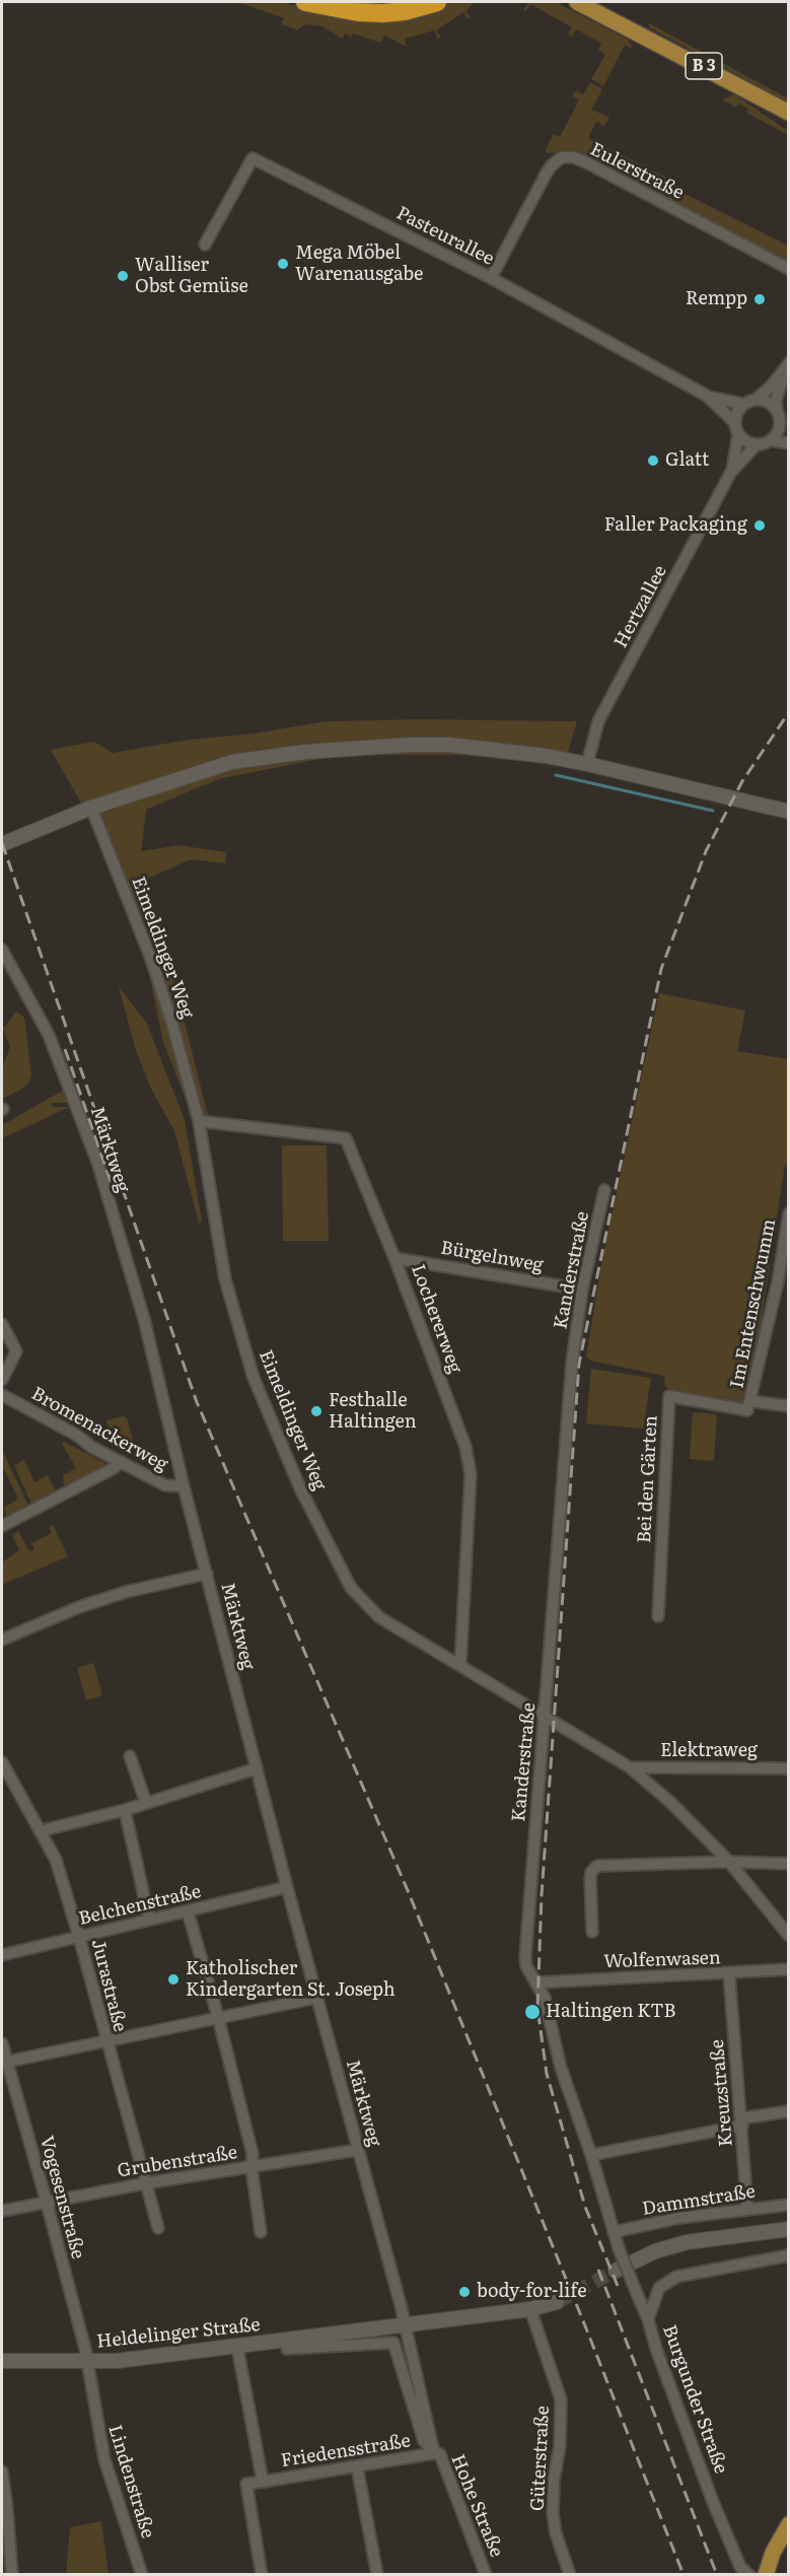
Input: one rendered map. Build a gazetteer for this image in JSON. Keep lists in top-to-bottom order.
{
  "streets": {
    "main road": ["B 3"],
    "street": [
      "Eulerstraße",
      "Pasteurallee",
      "Hertzallee",
      "Eimeldinger Weg",
      "Märktweg",
      "Bürgelnweg",
      "Kanderstraße",
      "Im Entenschwumm",
      "Lochererweg",
      "Bromenackerweg",
      "Bei den Gärten",
      "Elektraweg",
      "Belchenstraße",
      "Wolfenwasen",
      "Jurastraße",
      "Kreuzstraße",
      "Grubenstraße",
      "Vogesenstraße",
      "Dammstraße",
      "Heldelinger Straße",
      "Burgunder Straße",
      "Friedensstraße",
      "Güterstraße",
      "Lindenstraße",
      "Hohe Straße"
    ]
  },
  "crossings": [
    ["Eulerstraße", "Pasteurallee"],
    ["Pasteurallee", "Hertzallee"],
    ["Eimeldinger Weg", "Kanderstraße"],
    ["Eimeldinger Weg", "Lochererweg"],
    ["Eimeldinger Weg", "Elektraweg"],
    ["Märktweg", "Bromenackerweg"],
    ["Märktweg", "Belchenstraße"],
    ["Märktweg", "Grubenstraße"],
    ["Märktweg", "Heldelinger Straße"],
    ["Märktweg", "Hohe Straße"],
    ["Bürgelnweg", "Kanderstraße"],
    ["Bürgelnweg", "Lochererweg"],
    ["Kanderstraße", "Wolfenwasen"],
    ["Kanderstraße", "Dammstraße"],
    ["Kanderstraße", "Burgunder Straße"],
    ["Im Entenschwumm", "Bei den Gärten"],
    ["Belchenstraße", "Jurastraße"],
    ["Wolfenwasen", "Kreuzstraße"],
    ["Jurastraße", "Grubenstraße"],
    ["Kreuzstraße", "Dammstraße"],
    ["Grubenstraße", "Vogesenstraße"],
    ["Vogesenstraße", "Heldelinger Straße"],
    ["Vogesenstraße", "Lindenstraße"],
    ["Heldelinger Straße", "Güterstraße"],
    ["Heldelinger Straße", "Lindenstraße"],
    ["Heldelinger Straße", "Hohe Straße"],
    ["Friedensstraße", "Hohe Straße"]
  ],
  "places": [
    "Mega Möbel Warenausgabe",
    "Walliser Obst Gemüse",
    "Rempp",
    "Glatt",
    "Faller Packaging",
    "Festhalle Haltingen",
    "Katholischer Kindergarten St. Joseph",
    "Haltingen KTB",
    "body-for-life"
  ]
}
